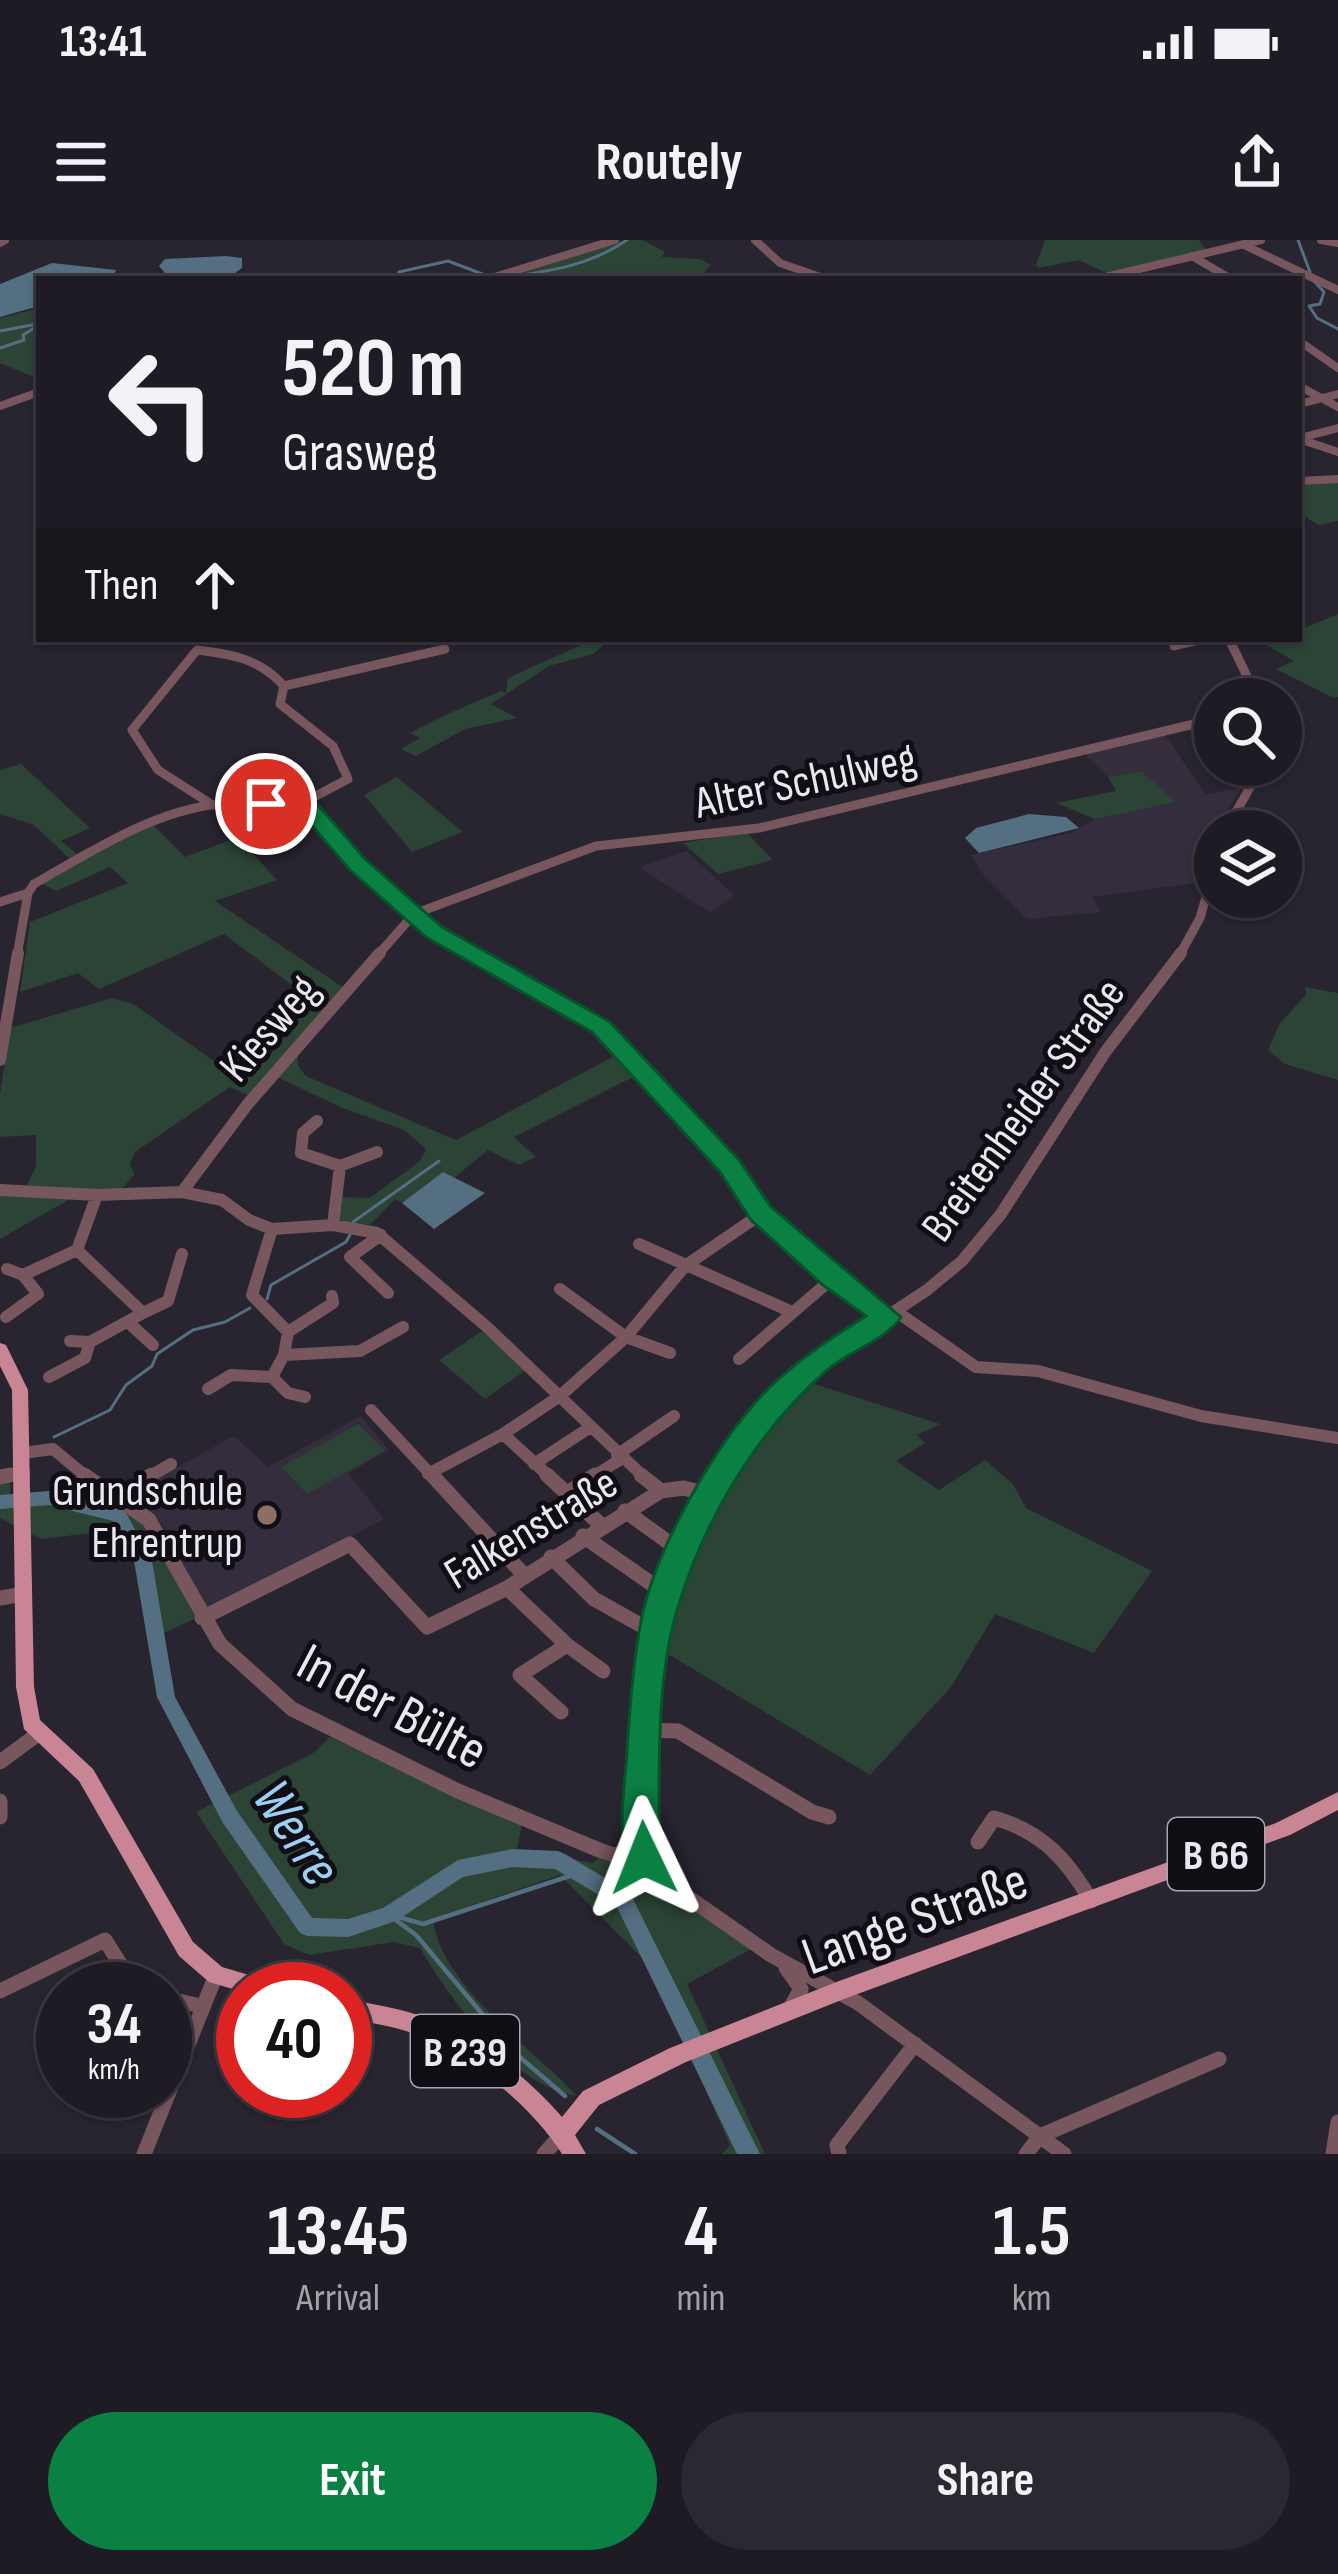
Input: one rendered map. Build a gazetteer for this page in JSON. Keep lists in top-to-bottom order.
{
  "streets": {
    "main road": ["B 66", "Lange Straße", "B 239"],
    "street": [
      "Alter Schulweg",
      "Kiesweg",
      "Breitenheider Straße",
      "Falkenstraße",
      "In der Bülte"
    ]
  },
  "crossings": [
    ["Alter Schulweg", "Kiesweg"],
    ["Breitenheider Straße", "In der Bülte"],
    ["Falkenstraße", "In der Bülte"],
    ["In der Bülte", "Lange Straße"],
    ["Lange Straße", "B 239"]
  ],
  "water": ["Werre"],
  "places": ["Grundschule Ehrentrup"],
  "page": {
    "status": "13:41",
    "header": "Routely",
    "turn": ["520 m", "Grasweg"],
    "then": "Then",
    "speed": "34 km/h",
    "limit": "40",
    "eta": [
      "13:45",
      "Arrival",
      "4",
      "min",
      "1.5",
      "km"
    ],
    "buttons": ["Exit", "Share"]
  }
}
